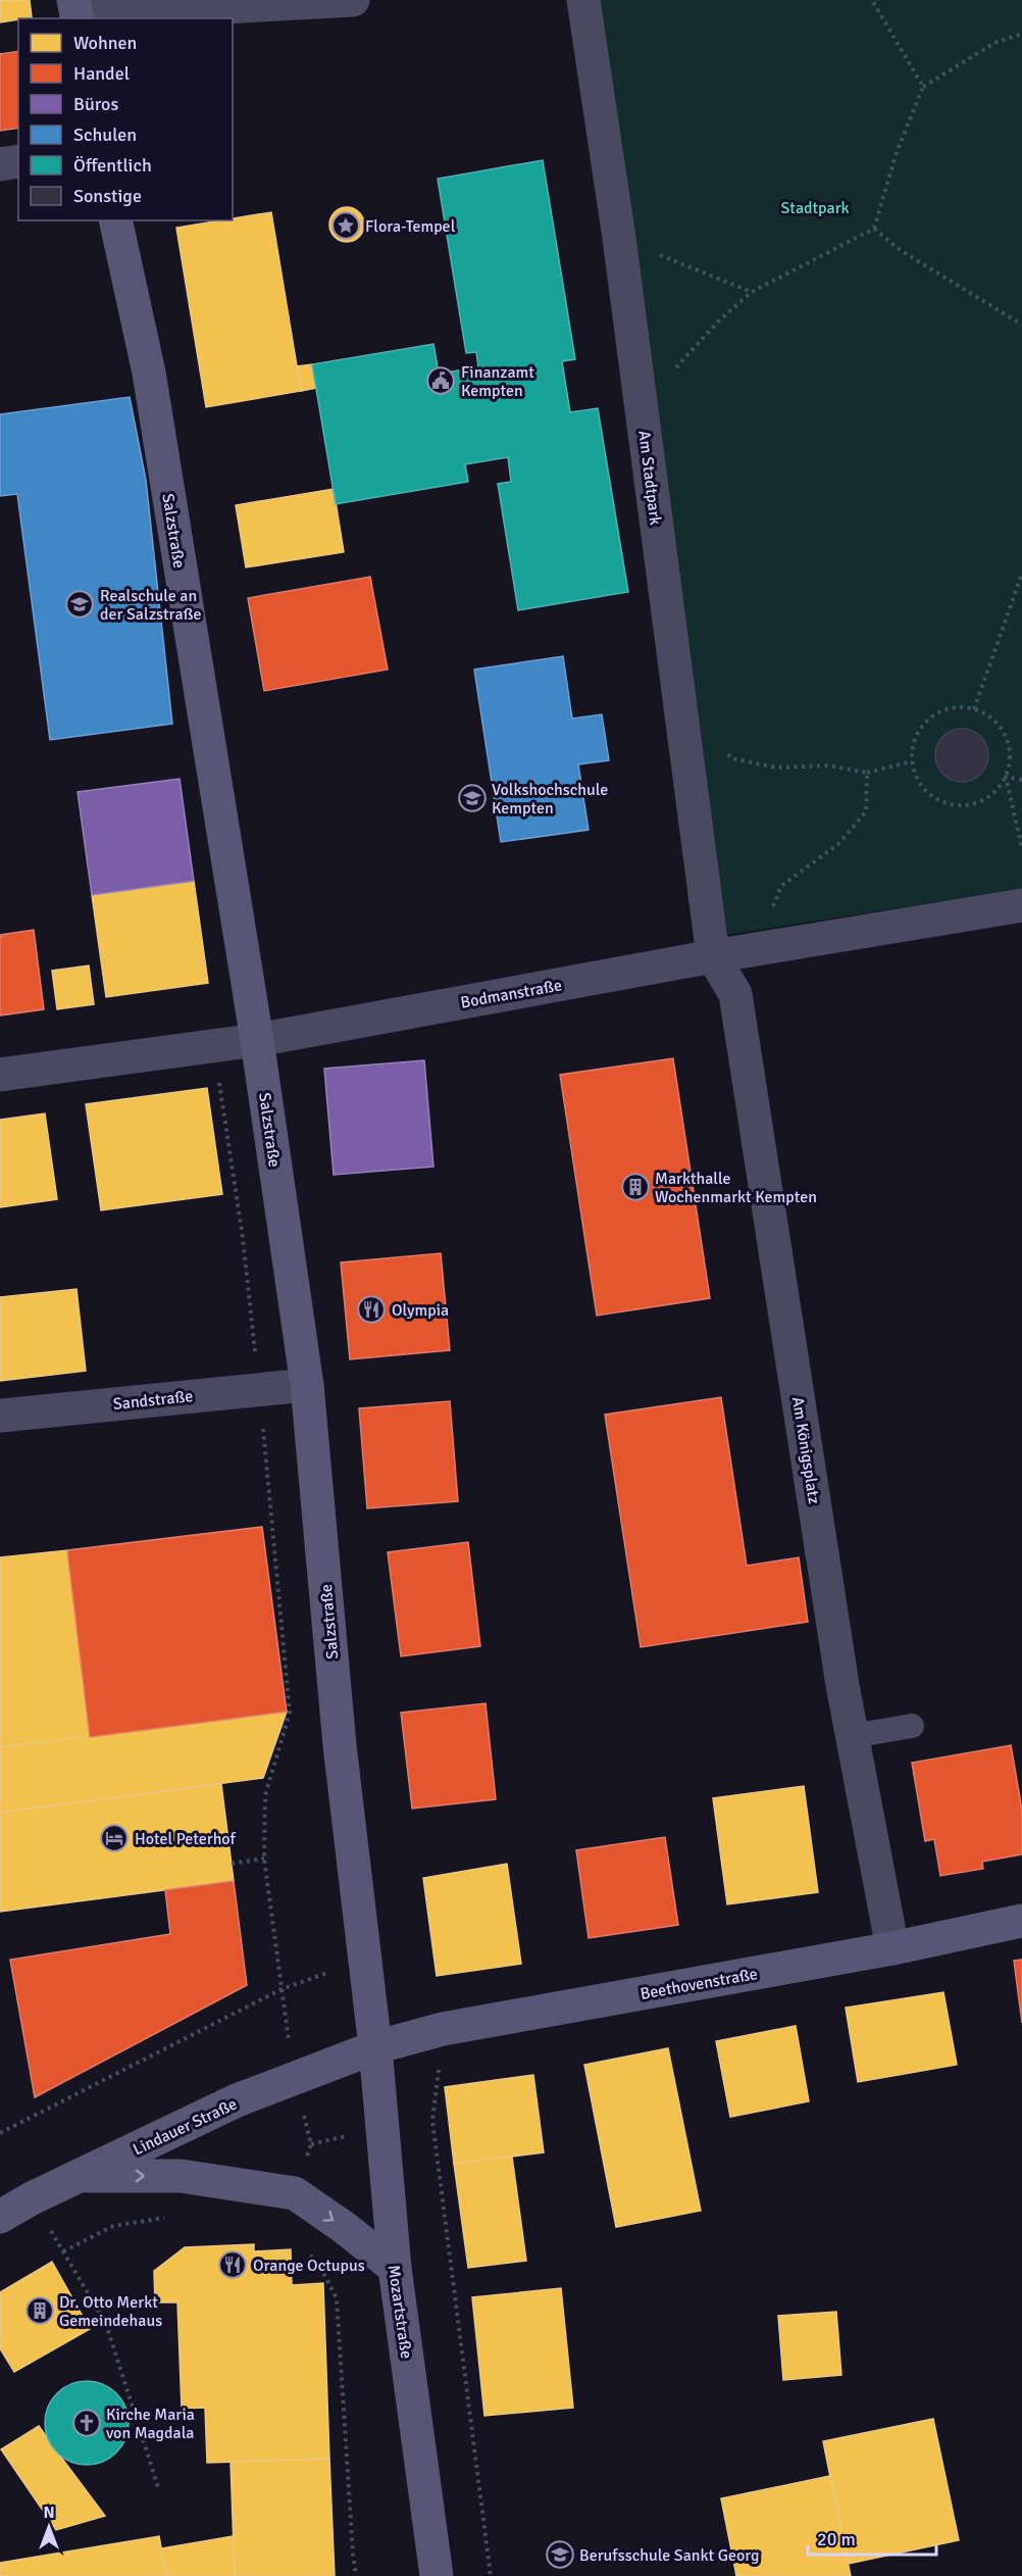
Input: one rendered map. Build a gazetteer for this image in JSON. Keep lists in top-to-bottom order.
{
  "streets": {
    "street": [
      "Am Stadtpark",
      "Salzstraße",
      "Bodmanstraße",
      "Sandstraße",
      "Am Königsplatz",
      "Beethovenstraße",
      "Lindauer Straße",
      "Mozartstraße"
    ]
  },
  "crossings": [
    ["Am Stadtpark", "Bodmanstraße"],
    ["Am Stadtpark", "Am Königsplatz"],
    ["Salzstraße", "Bodmanstraße"],
    ["Salzstraße", "Sandstraße"],
    ["Salzstraße", "Beethovenstraße"],
    ["Salzstraße", "Lindauer Straße"],
    ["Salzstraße", "Mozartstraße"],
    ["Bodmanstraße", "Am Königsplatz"],
    ["Am Königsplatz", "Beethovenstraße"],
    ["Beethovenstraße", "Lindauer Straße"],
    ["Beethovenstraße", "Mozartstraße"],
    ["Lindauer Straße", "Mozartstraße"]
  ],
  "parks": ["Stadtpark"],
  "places": {
    "place": ["Flora-Tempel"],
    "public building": ["Finanzamt Kempten"],
    "school or university": ["Realschule an der Salzstraße", "Volkshochschule Kempten", "Berufsschule Sankt Georg"],
    "building": ["Markthalle Wochenmarkt Kempten", "Dr. Otto Merkt Gemeindehaus"],
    "restaurant": ["Olympia", "Orange Octupus"],
    "hotel": ["Hotel Peterhof"],
    "church": ["Kirche Maria von Magdala"]
  },
  "legend": [
    "Wohnen",
    "Handel",
    "Büros",
    "Schulen",
    "Öffentlich",
    "Sonstige"
  ],
  "scale_bar": "20 m",
  "north": "top"
}
